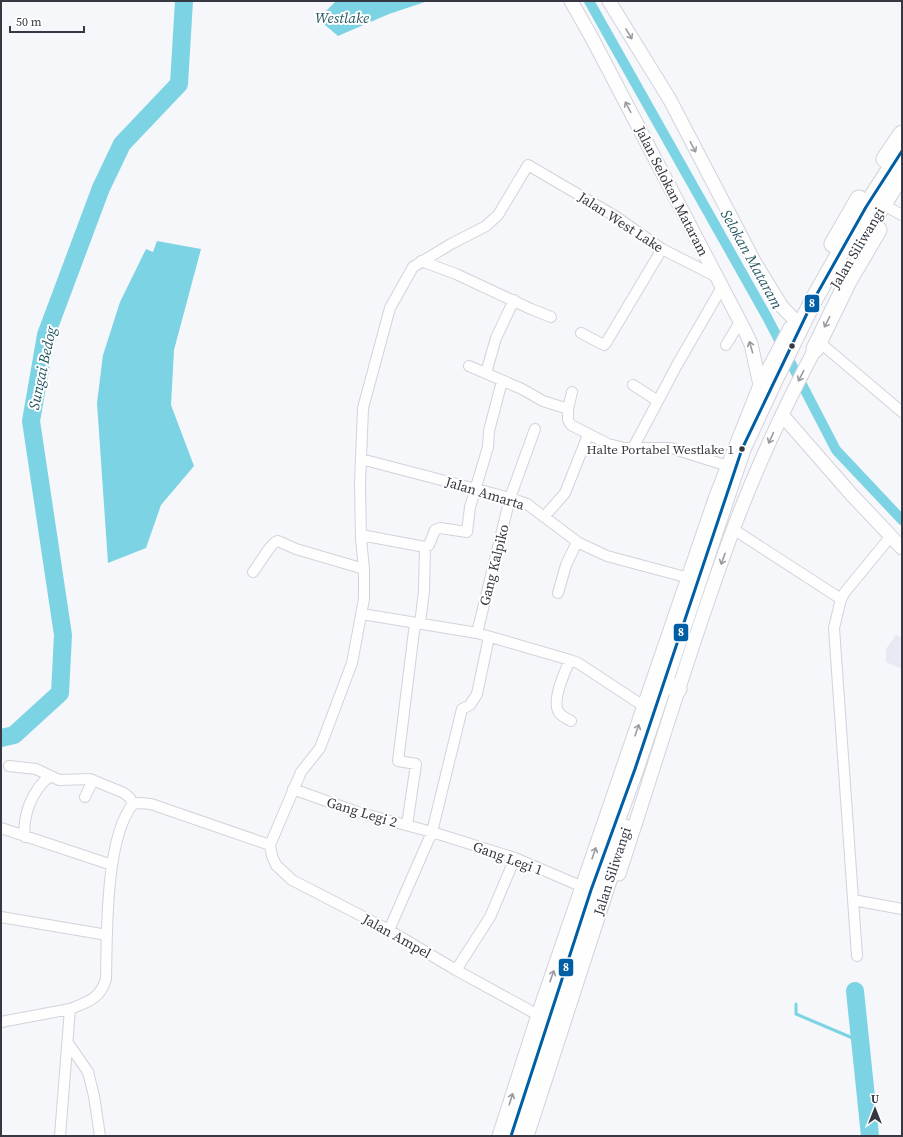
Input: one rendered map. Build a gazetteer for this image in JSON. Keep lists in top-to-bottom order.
{
  "streets": {
    "highway": ["Jalan Siliwangi"],
    "street": [
      "Jalan Selokan Mataram",
      "Jalan West Lake",
      "Jalan Amarta",
      "Gang Kalpiko",
      "Gang Legi 2",
      "Gang Legi 1",
      "Jalan Ampel"
    ]
  },
  "crossings": [
    ["Jalan Selokan Mataram", "Jalan West Lake"],
    ["Jalan Selokan Mataram", "Jalan Siliwangi"],
    ["Jalan Siliwangi", "Gang Legi 1"],
    ["Jalan Amarta", "Gang Kalpiko"],
    ["Gang Legi 2", "Gang Legi 1"]
  ],
  "water": ["Westlake", "Selokan Mataram", "Sungai Bedog"],
  "places": ["Halte Portabel Westlake 1"],
  "lines": ["transit line 8"],
  "scale_bar": "50 m",
  "north": "top"
}
